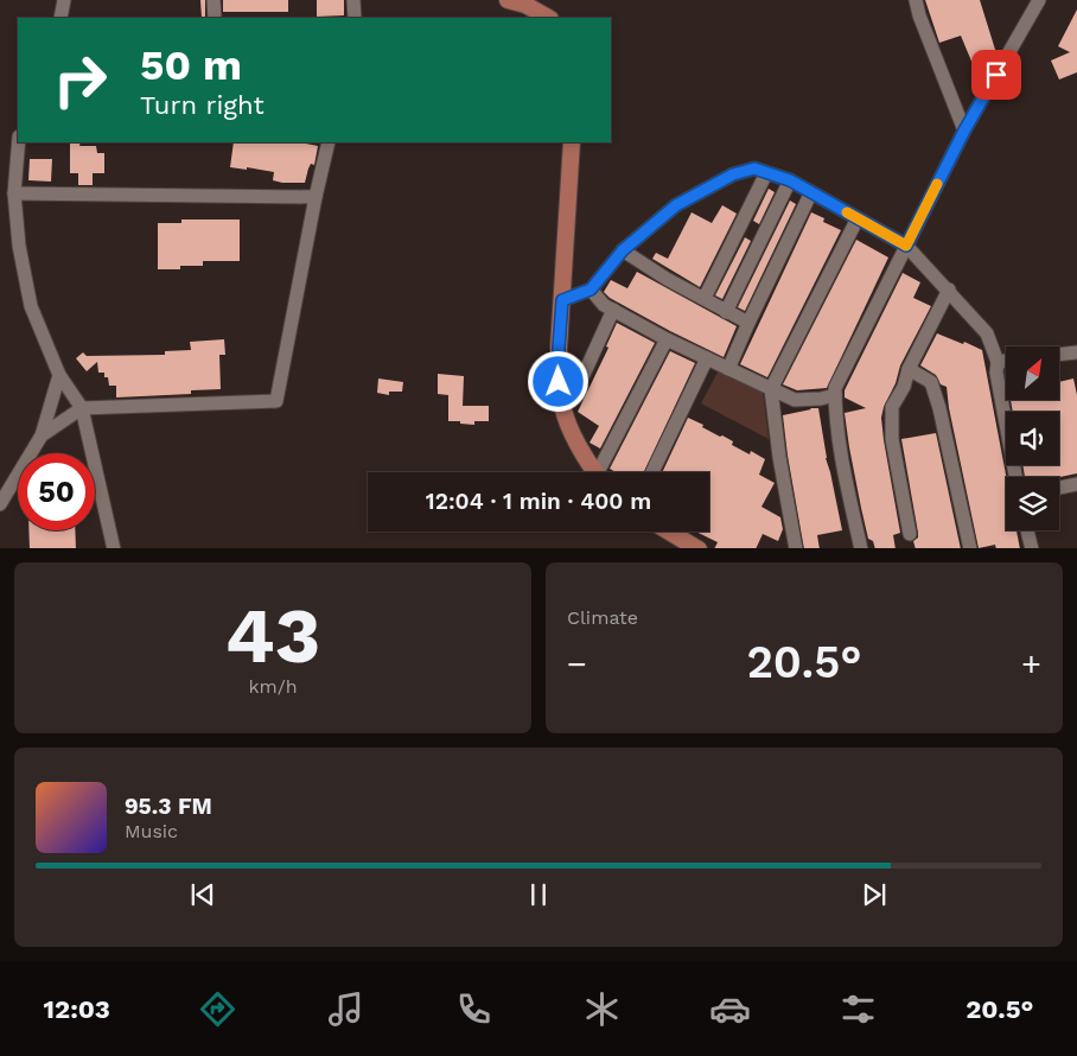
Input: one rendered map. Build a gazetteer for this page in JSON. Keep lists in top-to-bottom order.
{
  "north": "top right",
  "page": {
    "turn": ["50 m", "Turn right"],
    "limit": "50",
    "trip": "12:04 · 1 min · 400 m",
    "tile": [
      ["43", "km/h"],
      "Climate"
    ],
    "heat": ["−", "20.5°", "+"],
    "song": ["95.3 FM", "Music"],
    "tabs": ["12:03", "20.5°"]
  }
}
